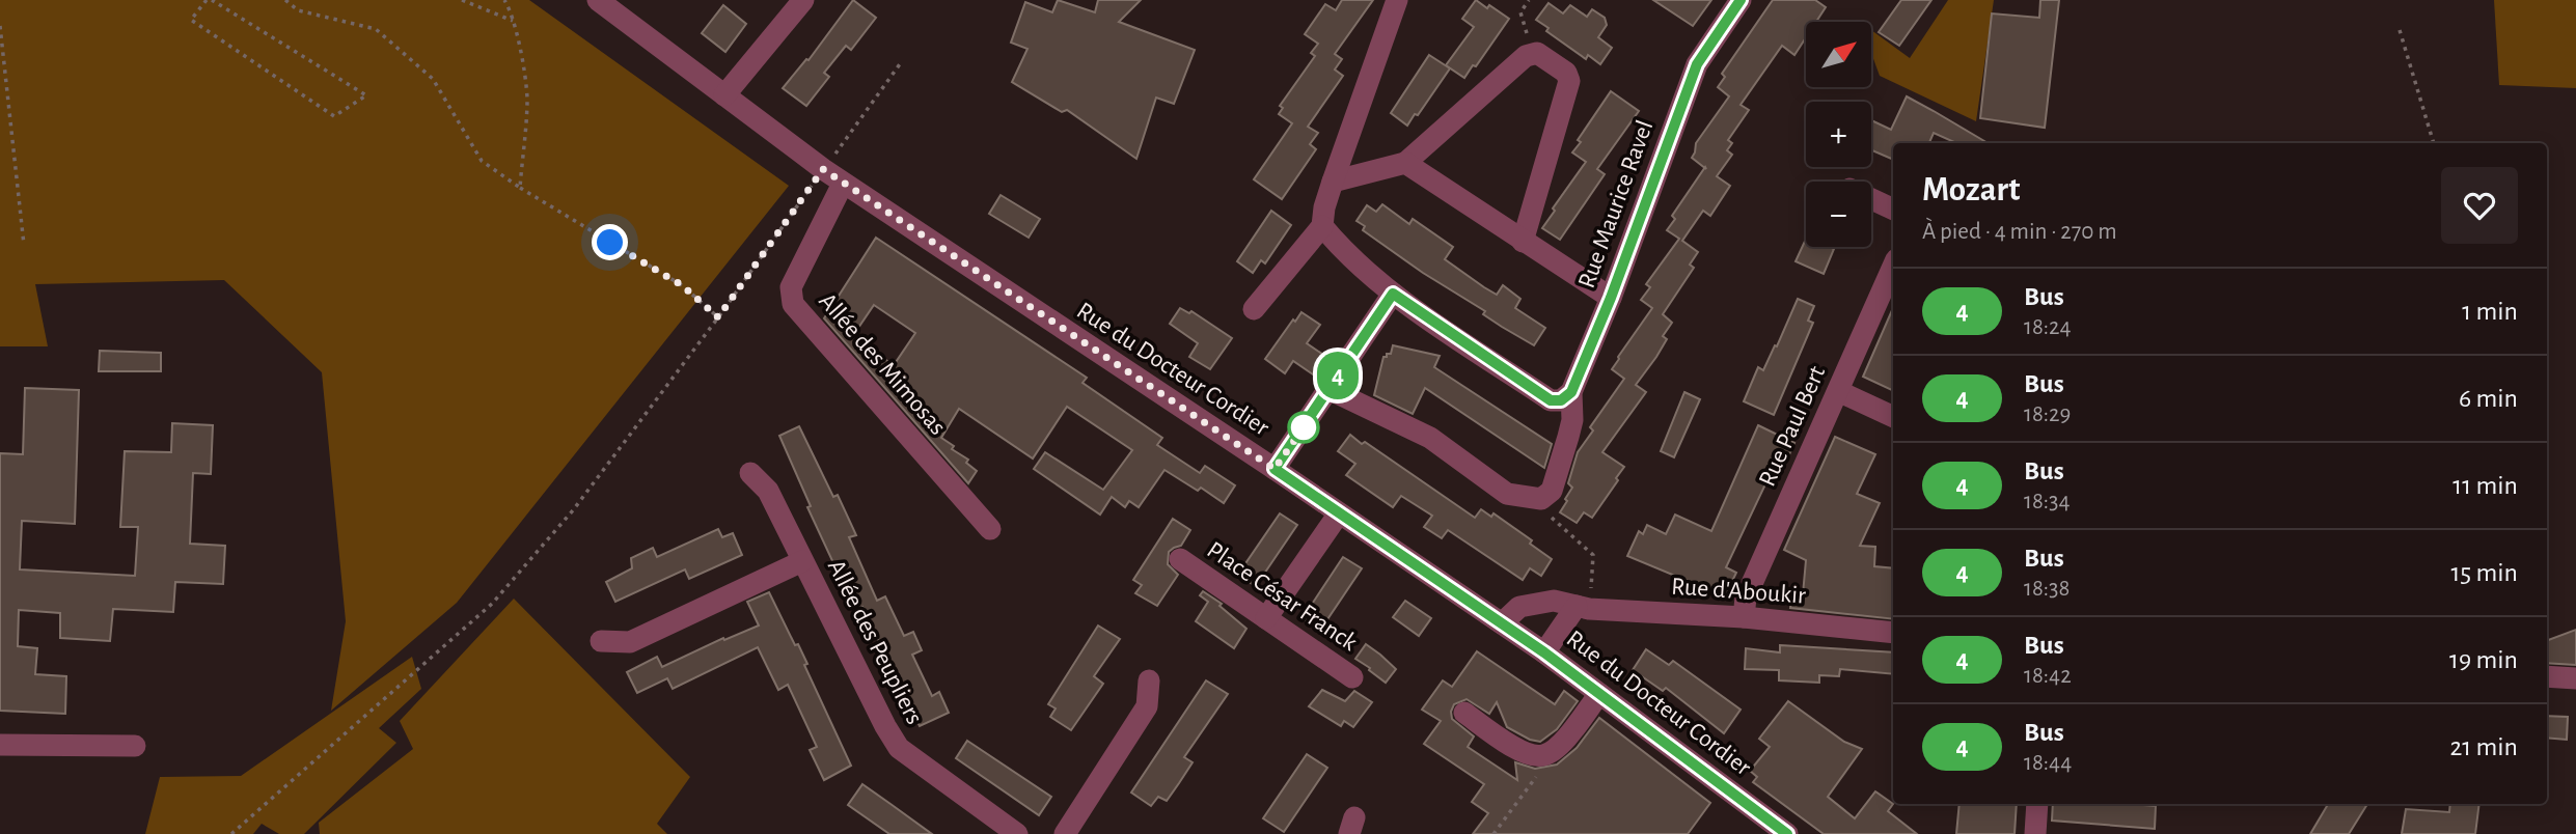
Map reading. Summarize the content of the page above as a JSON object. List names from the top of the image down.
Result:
{
  "streets": {
    "street": [
      "Rue Maurice Ravel",
      "Allée des Mimosas",
      "Rue du Docteur Cordier",
      "Rue Paul Bert",
      "Rue d'Aboukir",
      "Place César Franck",
      "Allée des Peupliers"
    ]
  },
  "crossings": [
    ["Allée des Mimosas", "Rue du Docteur Cordier"],
    ["Rue du Docteur Cordier", "Rue d'Aboukir"],
    ["Rue Paul Bert", "Rue d'Aboukir"]
  ],
  "lines": ["bus line 4"],
  "north": "top right",
  "page": {
    "on_map": "4",
    "map_buttons": ["+", "−"],
    "heading": ["Mozart", "À pied · 4 min · 270 m"],
    "list": [
      {
        "mark": "4",
        "name": "Bus",
        "note": "18:24",
        "value": "1 min"
      },
      {
        "mark": "4",
        "name": "Bus",
        "note": "18:29",
        "value": "6 min"
      },
      {
        "mark": "4",
        "name": "Bus",
        "note": "18:34",
        "value": "11 min"
      },
      {
        "mark": "4",
        "name": "Bus",
        "note": "18:38",
        "value": "15 min"
      },
      {
        "mark": "4",
        "name": "Bus",
        "note": "18:42",
        "value": "19 min"
      },
      {
        "mark": "4",
        "name": "Bus",
        "note": "18:44",
        "value": "21 min"
      }
    ]
  }
}
